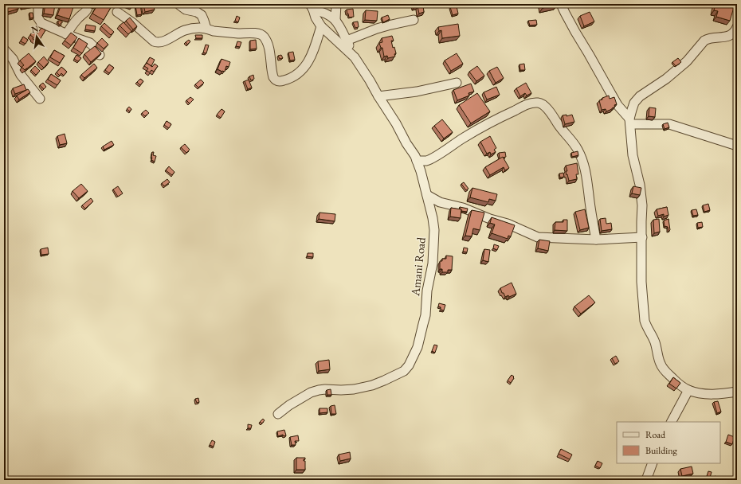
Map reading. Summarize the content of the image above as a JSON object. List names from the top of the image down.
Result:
{
  "streets": {
    "street": ["Amani Road"]
  },
  "legend": ["Road", "Building"],
  "north": "top"
}
